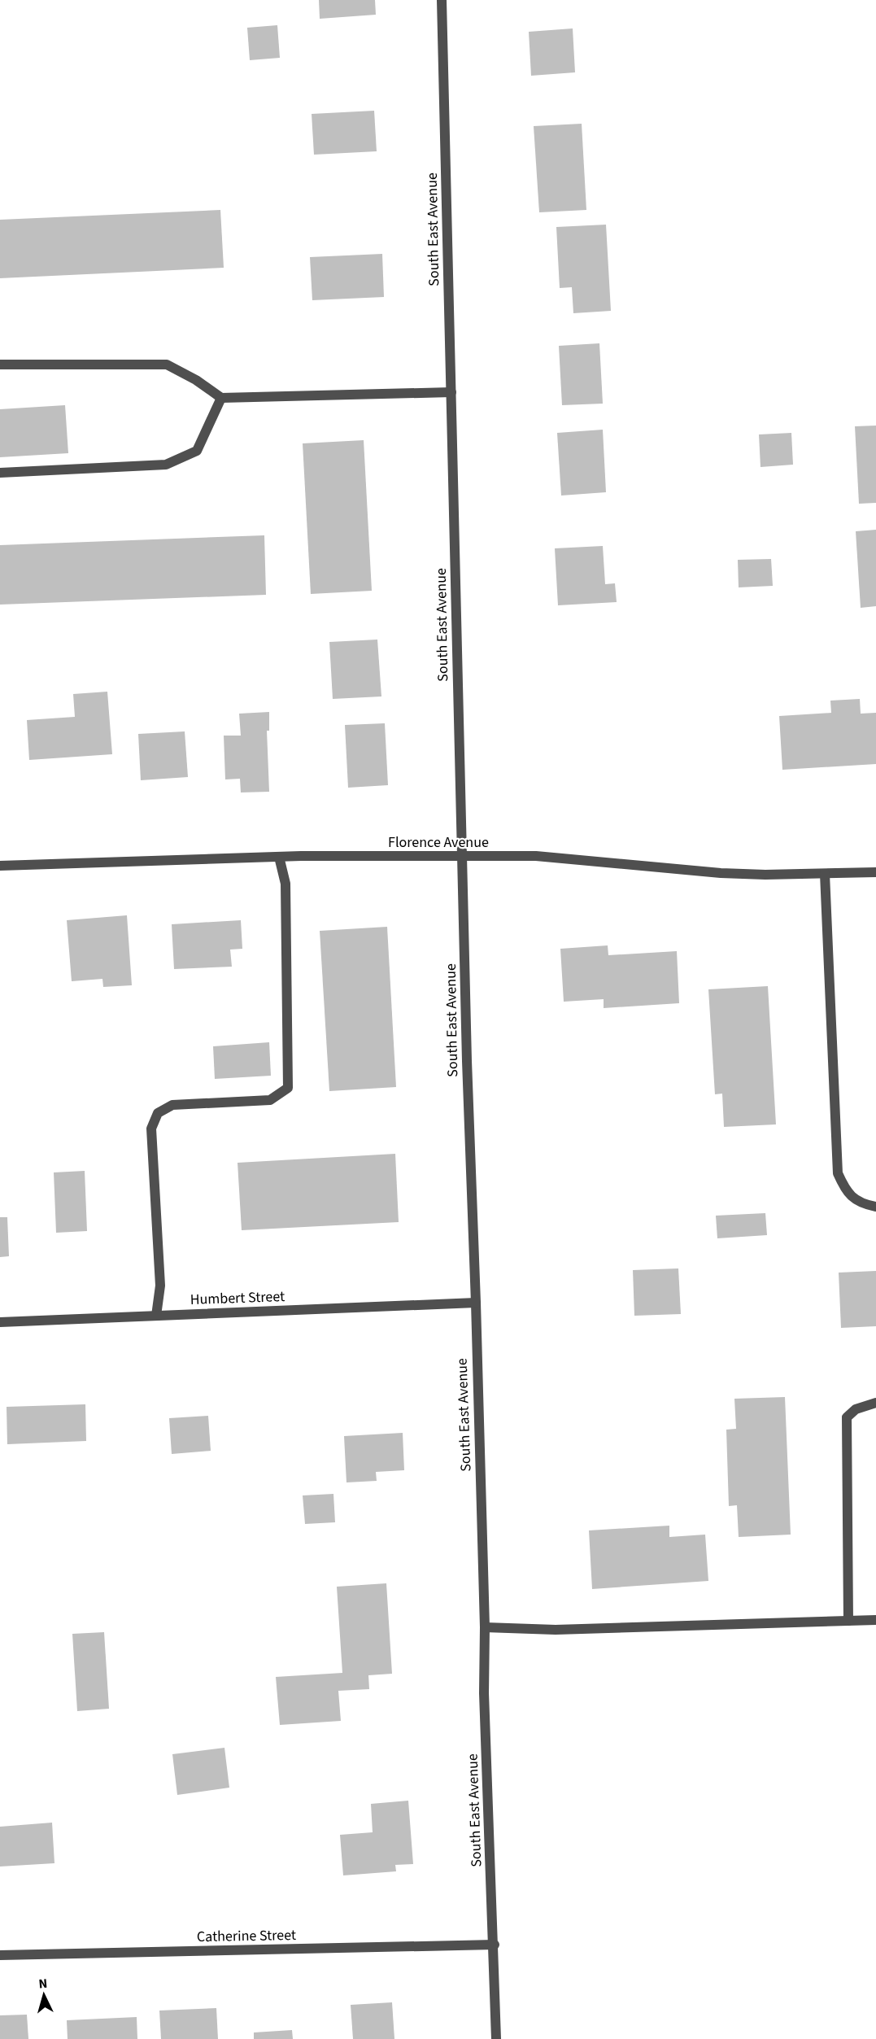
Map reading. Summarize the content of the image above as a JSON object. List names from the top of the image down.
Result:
{
  "streets": {
    "street": [
      "South East Avenue",
      "Florence Avenue",
      "Humbert Street",
      "Catherine Street"
    ]
  },
  "crossings": [
    ["South East Avenue", "Florence Avenue"],
    ["South East Avenue", "Humbert Street"],
    ["South East Avenue", "Catherine Street"]
  ],
  "north": "top"
}
